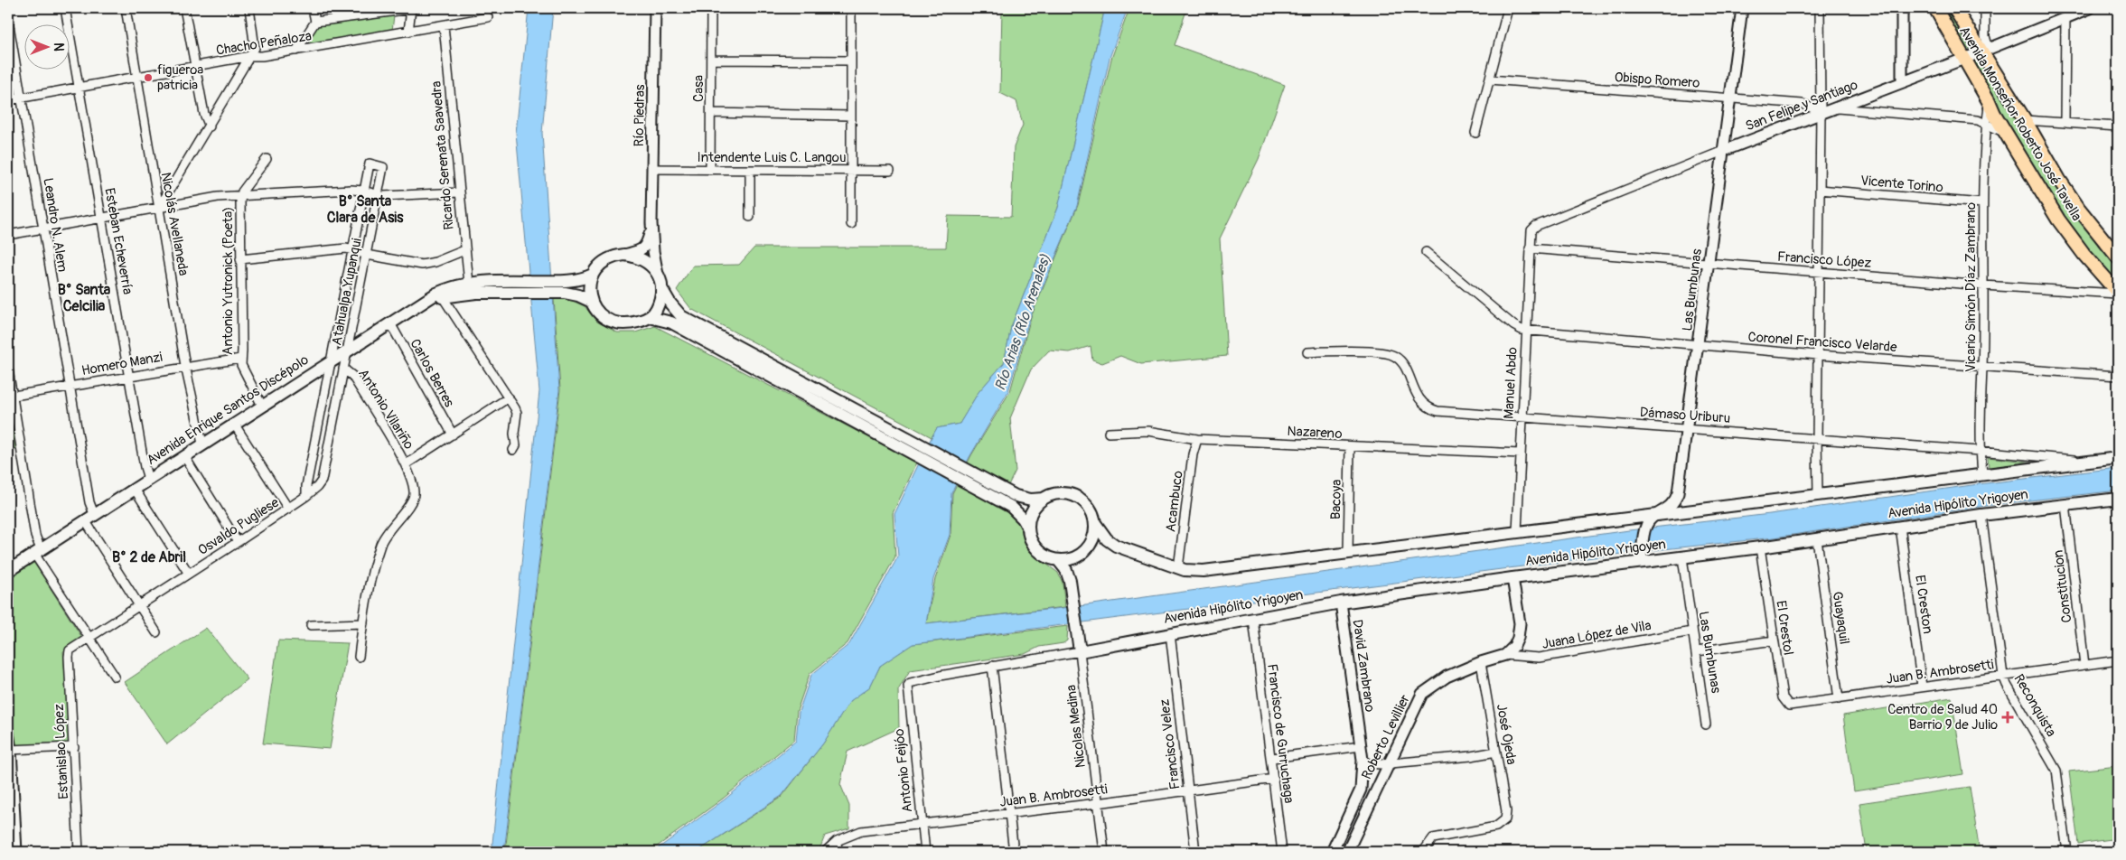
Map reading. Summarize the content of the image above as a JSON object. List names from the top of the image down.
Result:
{
  "streets": {
    "highway": ["Avenida Monseñor Roberto José Tavella"],
    "main road": ["Avenida Enrique Santos Discépolo", "Avenida Hipólito Yrigoyen"],
    "street": [
      "Chacho Peñaloza",
      "Obispo Romero",
      "Casa",
      "San Felipe y Santiago",
      "Río Piedras",
      "Ricardo Serenata Saavedra",
      "Intendente Luis C. Langou",
      "Vicente Torino",
      "Nicolás Avellaneda",
      "Leandro N. Alem",
      "Esteban Echeverría",
      "Francisco López",
      "Antonio Yutronick (Poeta)",
      "Vicario Simón Díaz Zambrano",
      "Las Bumbunas",
      "Atahualpa Yupanqui",
      "Coronel Francisco Velarde",
      "Homero Manzi",
      "Carlos Berres",
      "Manuel Abdo",
      "Antonio Vilariño",
      "Dámaso Uriburu",
      "Nazareno",
      "Bacoya",
      "Acambuco",
      "Osvaldo Pugliese",
      "Constitucion",
      "El Creston",
      "Guayaquil",
      "El Crestol",
      "Juana López de Vila",
      "David Zambrano",
      "Juan B. Ambrosetti",
      "Reconquista",
      "Nicolas Medina",
      "Francisco de Gurruchaga",
      "José Ojeda",
      "Roberto Levillier",
      "Francisco Velez",
      "Estanislao López",
      "Antonio Feijóo"
    ]
  },
  "crossings": [
    ["Chacho Peñaloza", "Ricardo Serenata Saavedra"],
    ["Chacho Peñaloza", "Nicolás Avellaneda"],
    ["Chacho Peñaloza", "Leandro N. Alem"],
    ["Chacho Peñaloza", "Esteban Echeverría"],
    ["Obispo Romero", "San Felipe y Santiago"],
    ["Obispo Romero", "Las Bumbunas"],
    ["Casa", "Intendente Luis C. Langou"],
    ["San Felipe y Santiago", "Avenida Monseñor Roberto José Tavella"],
    ["San Felipe y Santiago", "Las Bumbunas"],
    ["San Felipe y Santiago", "Manuel Abdo"],
    ["Río Piedras", "Intendente Luis C. Langou"],
    ["Avenida Monseñor Roberto José Tavella", "Francisco López"],
    ["Avenida Monseñor Roberto José Tavella", "Vicario Simón Díaz Zambrano"],
    ["Ricardo Serenata Saavedra", "Avenida Enrique Santos Discépolo"],
    ["Vicente Torino", "Vicario Simón Díaz Zambrano"],
    ["Nicolás Avellaneda", "Homero Manzi"],
    ["Nicolás Avellaneda", "Avenida Enrique Santos Discépolo"],
    ["Leandro N. Alem", "Homero Manzi"],
    ["Leandro N. Alem", "Avenida Enrique Santos Discépolo"],
    ["Leandro N. Alem", "Osvaldo Pugliese"],
    ["Esteban Echeverría", "Homero Manzi"],
    ["Esteban Echeverría", "Avenida Enrique Santos Discépolo"],
    ["Francisco López", "Vicario Simón Díaz Zambrano"],
    ["Francisco López", "Las Bumbunas"],
    ["Francisco López", "Manuel Abdo"],
    ["Antonio Yutronick (Poeta)", "Homero Manzi"],
    ["Antonio Yutronick (Poeta)", "Avenida Enrique Santos Discépolo"],
    ["Vicario Simón Díaz Zambrano", "Coronel Francisco Velarde"],
    ["Vicario Simón Díaz Zambrano", "Dámaso Uriburu"],
    ["Vicario Simón Díaz Zambrano", "Avenida Hipólito Yrigoyen"],
    ["Las Bumbunas", "Coronel Francisco Velarde"],
    ["Las Bumbunas", "Dámaso Uriburu"],
    ["Las Bumbunas", "Avenida Hipólito Yrigoyen"],
    ["Las Bumbunas", "Juana López de Vila"],
    ["Atahualpa Yupanqui", "Antonio Vilariño"],
    ["Atahualpa Yupanqui", "Avenida Enrique Santos Discépolo"],
    ["Atahualpa Yupanqui", "Osvaldo Pugliese"],
    ["Coronel Francisco Velarde", "Manuel Abdo"],
    ["Carlos Berres", "Avenida Enrique Santos Discépolo"],
    ["Manuel Abdo", "Dámaso Uriburu"],
    ["Manuel Abdo", "Nazareno"],
    ["Manuel Abdo", "Avenida Hipólito Yrigoyen"],
    ["Dámaso Uriburu", "Avenida Hipólito Yrigoyen"],
    ["Nazareno", "Bacoya"],
    ["Nazareno", "Acambuco"],
    ["Bacoya", "Avenida Hipólito Yrigoyen"],
    ["Acambuco", "Avenida Hipólito Yrigoyen"],
    ["Avenida Hipólito Yrigoyen", "Constitucion"],
    ["Avenida Hipólito Yrigoyen", "El Creston"],
    ["Avenida Hipólito Yrigoyen", "Guayaquil"],
    ["Avenida Hipólito Yrigoyen", "El Crestol"],
    ["Avenida Hipólito Yrigoyen", "David Zambrano"],
    ["Avenida Hipólito Yrigoyen", "Reconquista"],
    ["Avenida Hipólito Yrigoyen", "Nicolas Medina"],
    ["Avenida Hipólito Yrigoyen", "Francisco de Gurruchaga"],
    ["Avenida Hipólito Yrigoyen", "Francisco Velez"],
    ["Osvaldo Pugliese", "Estanislao López"],
    ["Constitucion", "Juan B. Ambrosetti"],
    ["El Creston", "Juan B. Ambrosetti"],
    ["Guayaquil", "Juan B. Ambrosetti"],
    ["El Crestol", "Juan B. Ambrosetti"],
    ["Juana López de Vila", "Roberto Levillier"],
    ["David Zambrano", "Roberto Levillier"],
    ["Juan B. Ambrosetti", "Reconquista"],
    ["Juan B. Ambrosetti", "Nicolas Medina"],
    ["Juan B. Ambrosetti", "Francisco de Gurruchaga"],
    ["Juan B. Ambrosetti", "Francisco Velez"],
    ["Juan B. Ambrosetti", "Antonio Feijóo"],
    ["José Ojeda", "Roberto Levillier"]
  ],
  "districts": ["B° Santa Clara de Asis", "B° Santa Celcilia", "B° 2 de Abril"],
  "water": ["Río Arias (Río Arenales)"],
  "places": {
    "other": ["figueroa patricia"],
    "health": ["Centro de Salud 40 Barrio 9 de Julio"]
  },
  "north": "right"
}
